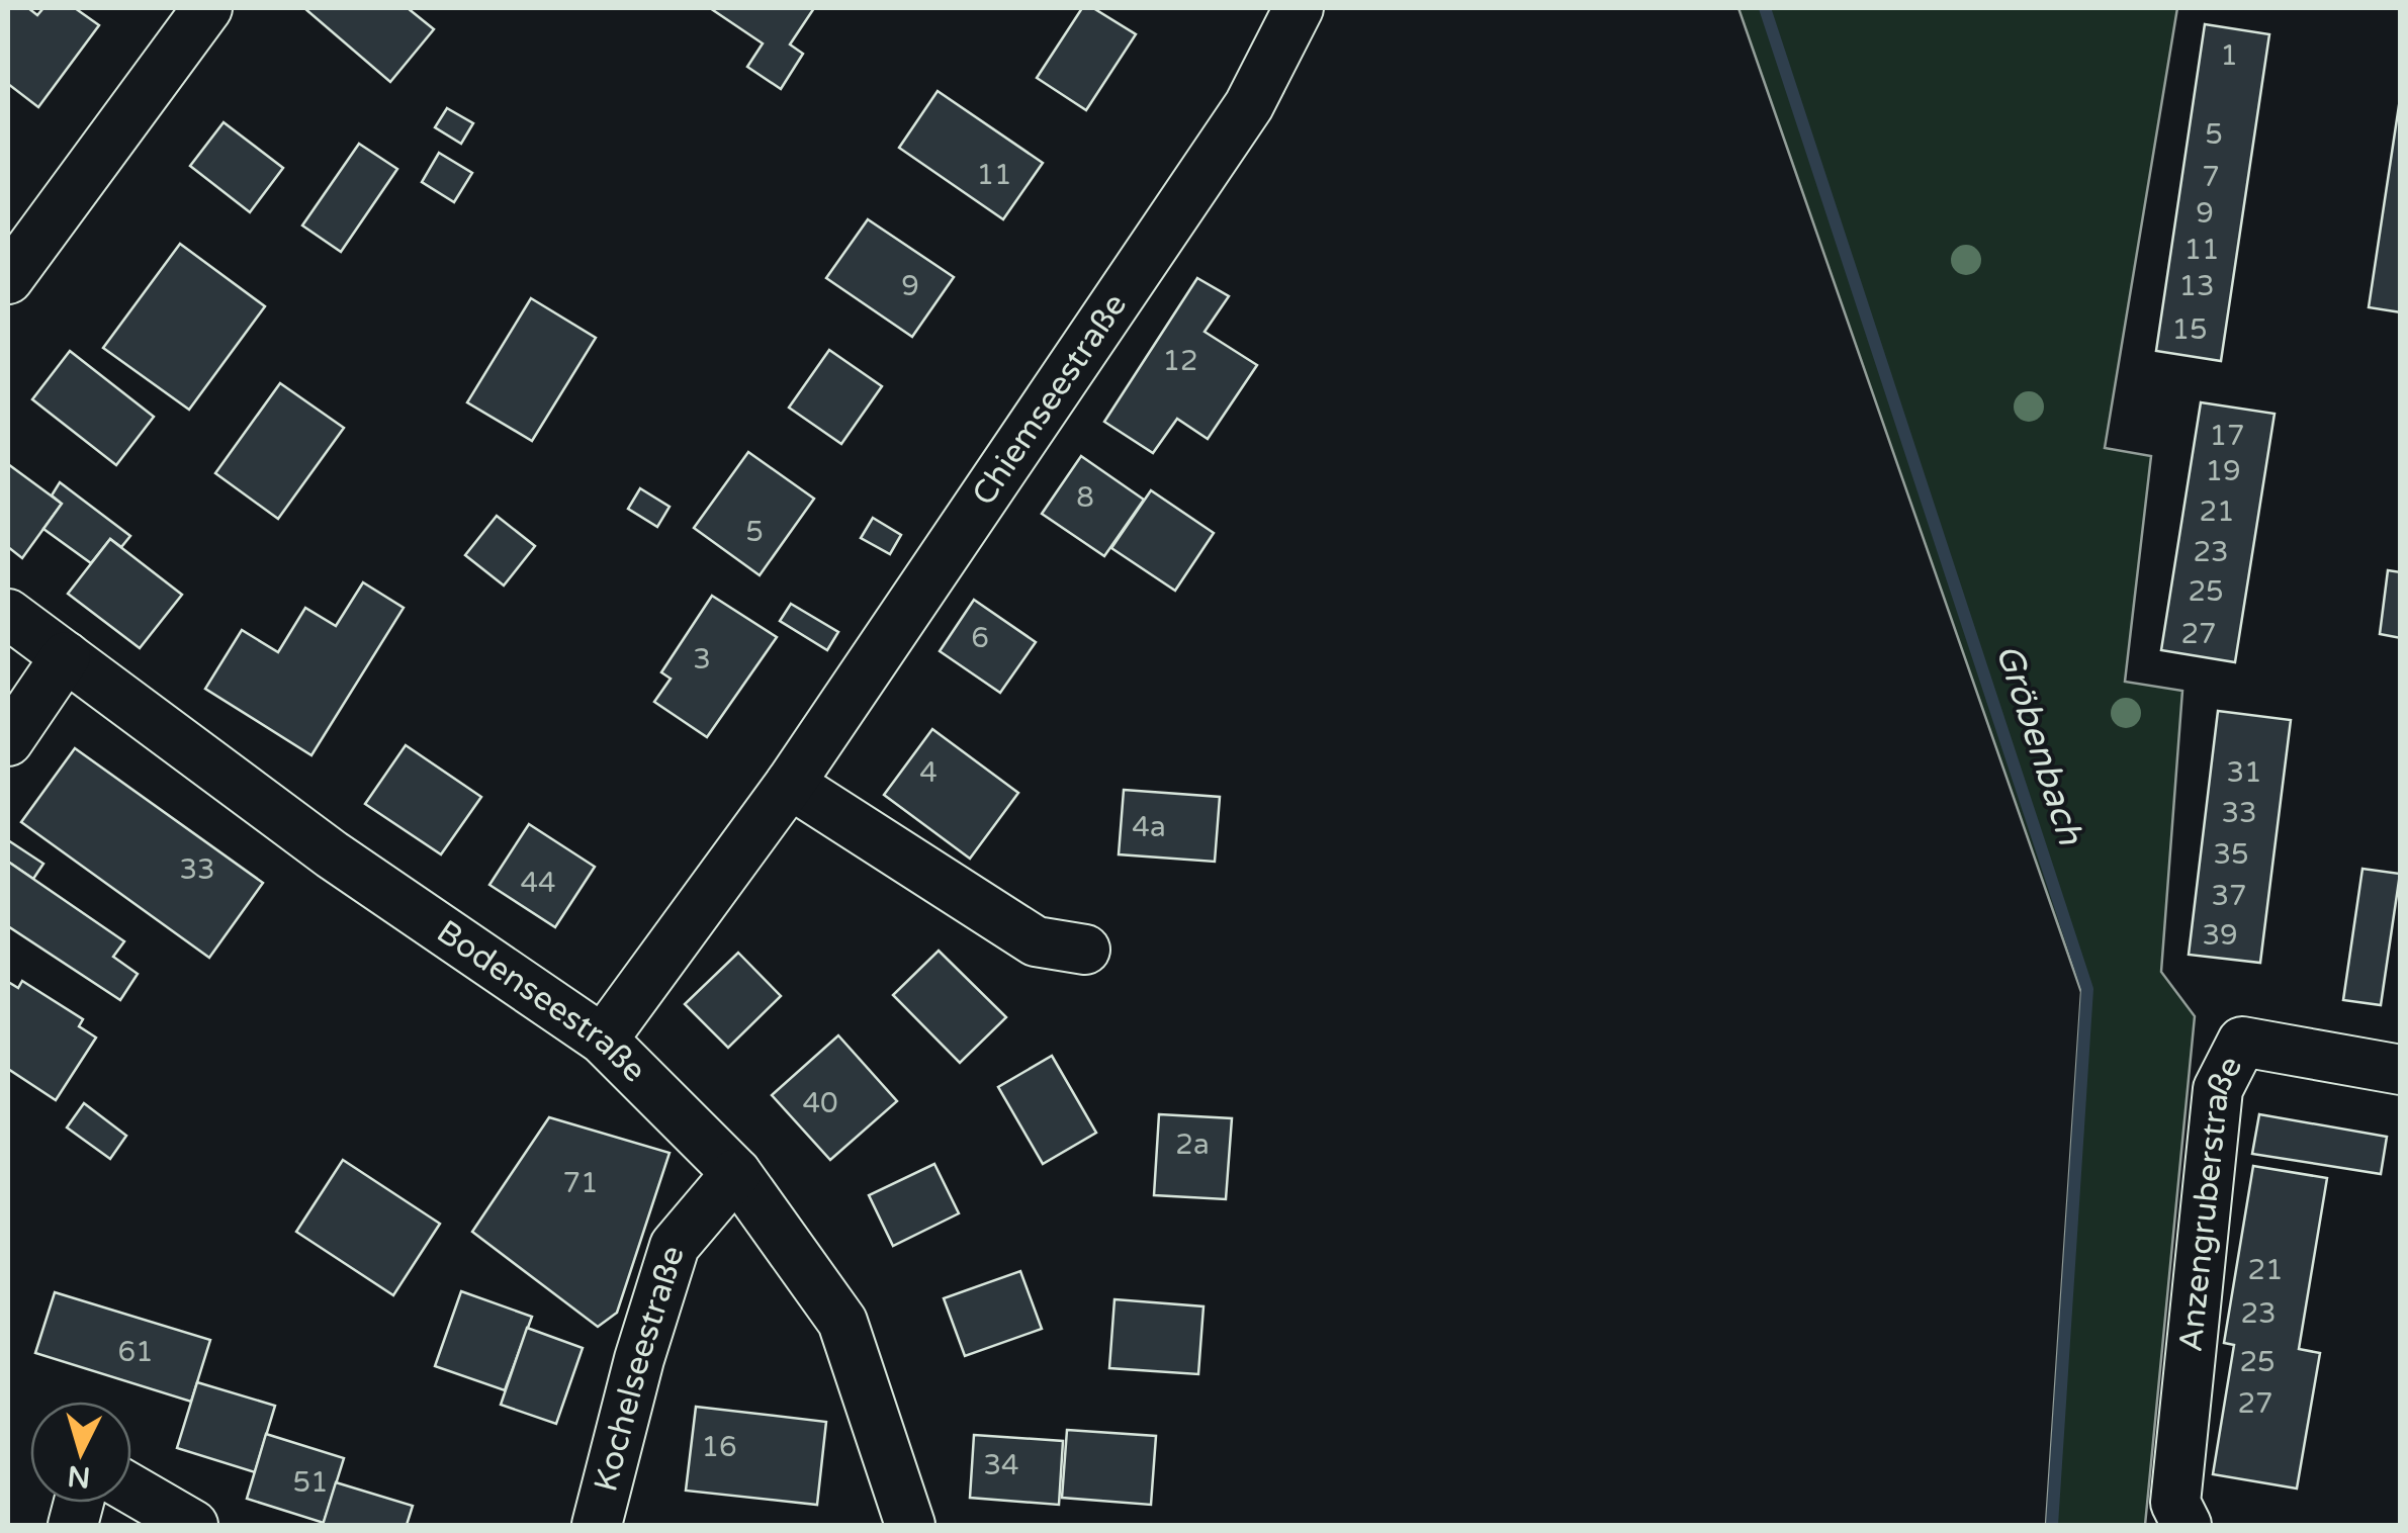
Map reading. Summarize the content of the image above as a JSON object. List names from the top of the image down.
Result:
{
  "streets": {
    "street": [
      "Chiemseestraße",
      "Bodenseestraße",
      "Anzengruberstraße",
      "Kochelseestraße"
    ]
  },
  "crossings": [
    ["Chiemseestraße", "Bodenseestraße"],
    ["Bodenseestraße", "Kochelseestraße"]
  ],
  "water": ["Gröbenbach"],
  "house_numbers": [
    "1",
    "5",
    "11",
    "7",
    "9",
    "11",
    "9",
    "13",
    "15",
    "12",
    "17",
    "19",
    "8",
    "21",
    "5",
    "23",
    "25",
    "27",
    "6",
    "3",
    "4",
    "31",
    "33",
    "4a",
    "35",
    "33",
    "44",
    "37",
    "39",
    "40",
    "2a",
    "71",
    "21",
    "23",
    "61",
    "25",
    "27",
    "16",
    "34",
    "51"
  ],
  "north": "bottom"
}
